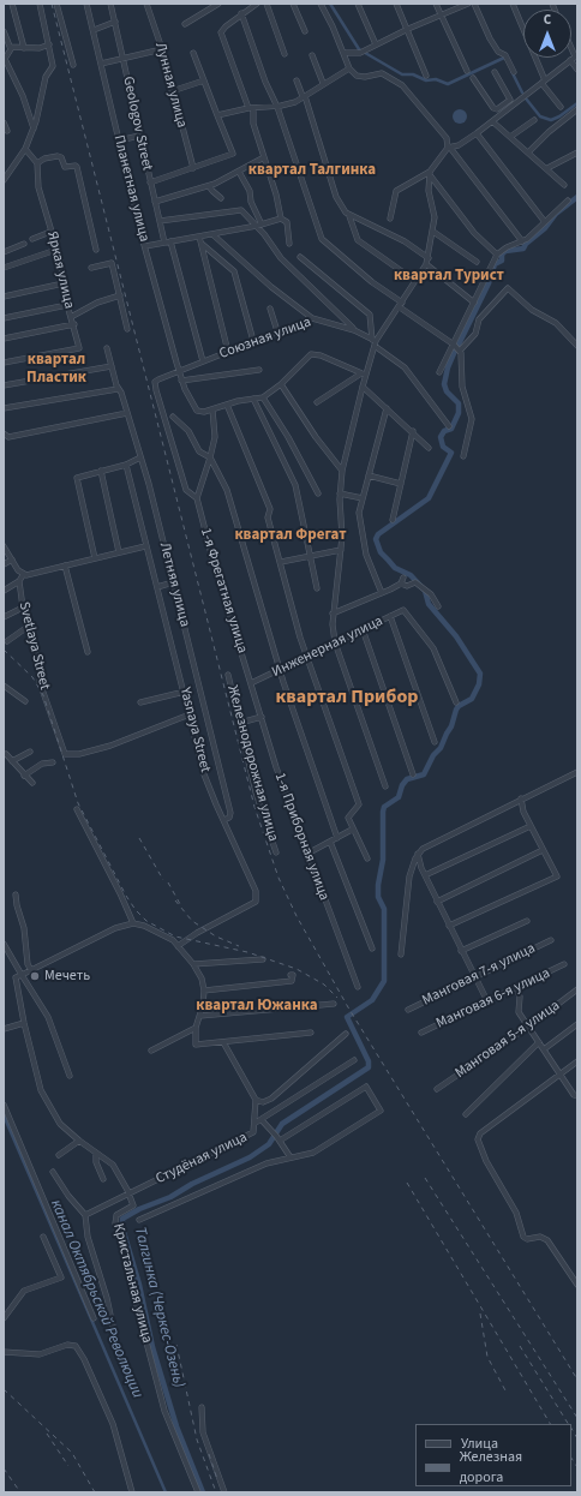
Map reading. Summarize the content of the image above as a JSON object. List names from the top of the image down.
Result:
{
  "streets": {
    "street": [
      "Лунная улица",
      "Geologov Street",
      "Планетная улица",
      "Яркая улица",
      "Союзная улица",
      "Летняя улица",
      "1-я Фрегатная улица",
      "Svetlaya Street",
      "Инженерная улица",
      "Yasnaya Street",
      "Железнодорожная улица",
      "1-я Приборная улица",
      "Манговая 7-я улица",
      "Манговая 6-я улица",
      "Манговая 5-я улица",
      "Студёная улица",
      "Кристальная улица"
    ]
  },
  "crossings": [
    ["Планетная улица", "Союзная улица"],
    ["Союзная улица", "1-я Фрегатная улица"],
    ["Летняя улица", "Yasnaya Street"],
    ["1-я Фрегатная улица", "Инженерная улица"],
    ["1-я Фрегатная улица", "1-я Приборная улица"],
    ["Svetlaya Street", "Yasnaya Street"],
    ["Инженерная улица", "1-я Приборная улица"],
    ["Студёная улица", "Кристальная улица"]
  ],
  "districts": [
    "квартал Талгинка",
    "квартал Турист",
    "квартал Пластик",
    "квартал Фрегат",
    "квартал Прибор",
    "квартал Южанка"
  ],
  "water": ["канал Октябрьской Революции", "Талгинка (Черкес-Озень)"],
  "places": ["Мечеть"],
  "legend": ["Улица", "Железная дорога"],
  "north": "top"
}
